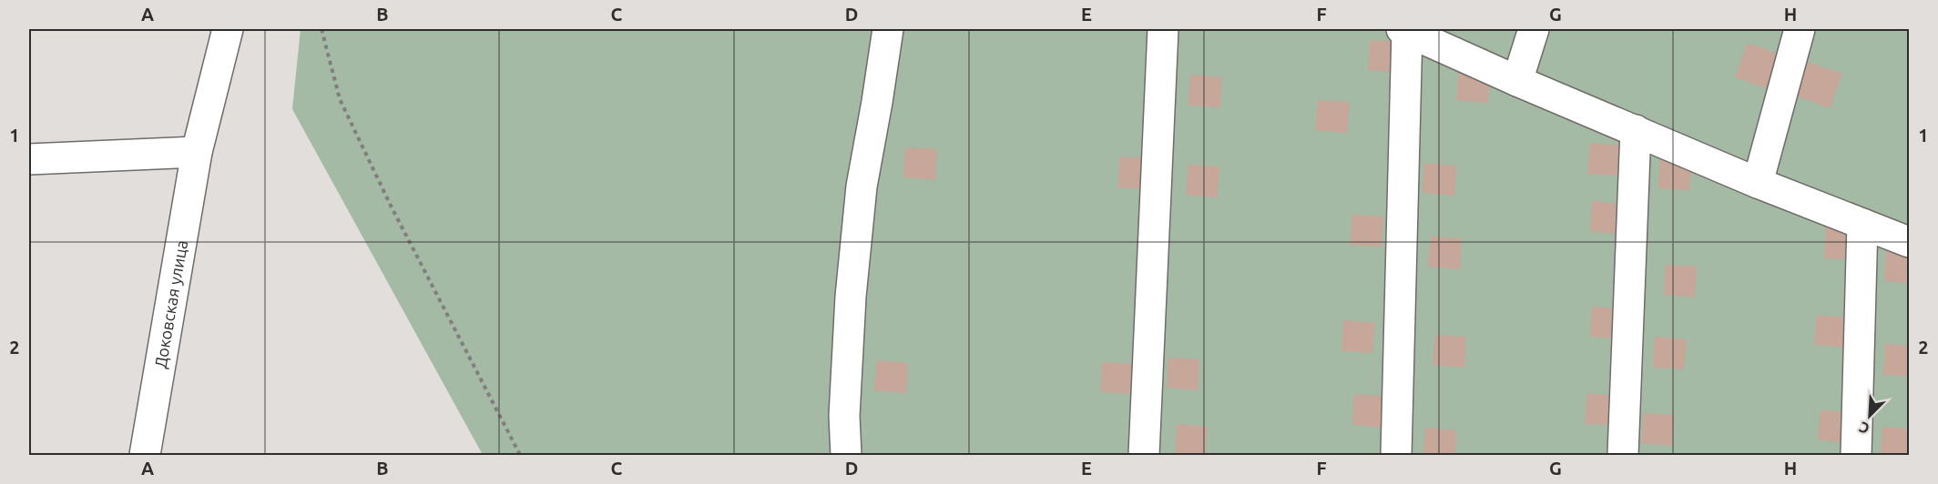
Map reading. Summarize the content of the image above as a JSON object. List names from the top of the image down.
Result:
{
  "streets": {
    "street": ["Доковская улица"]
  },
  "north": "bottom left",
  "grid": {
    "columns": [
      "A",
      "B",
      "C",
      "D",
      "E",
      "F",
      "G",
      "H"
    ],
    "rows": ["1", "2"]
  }
}
